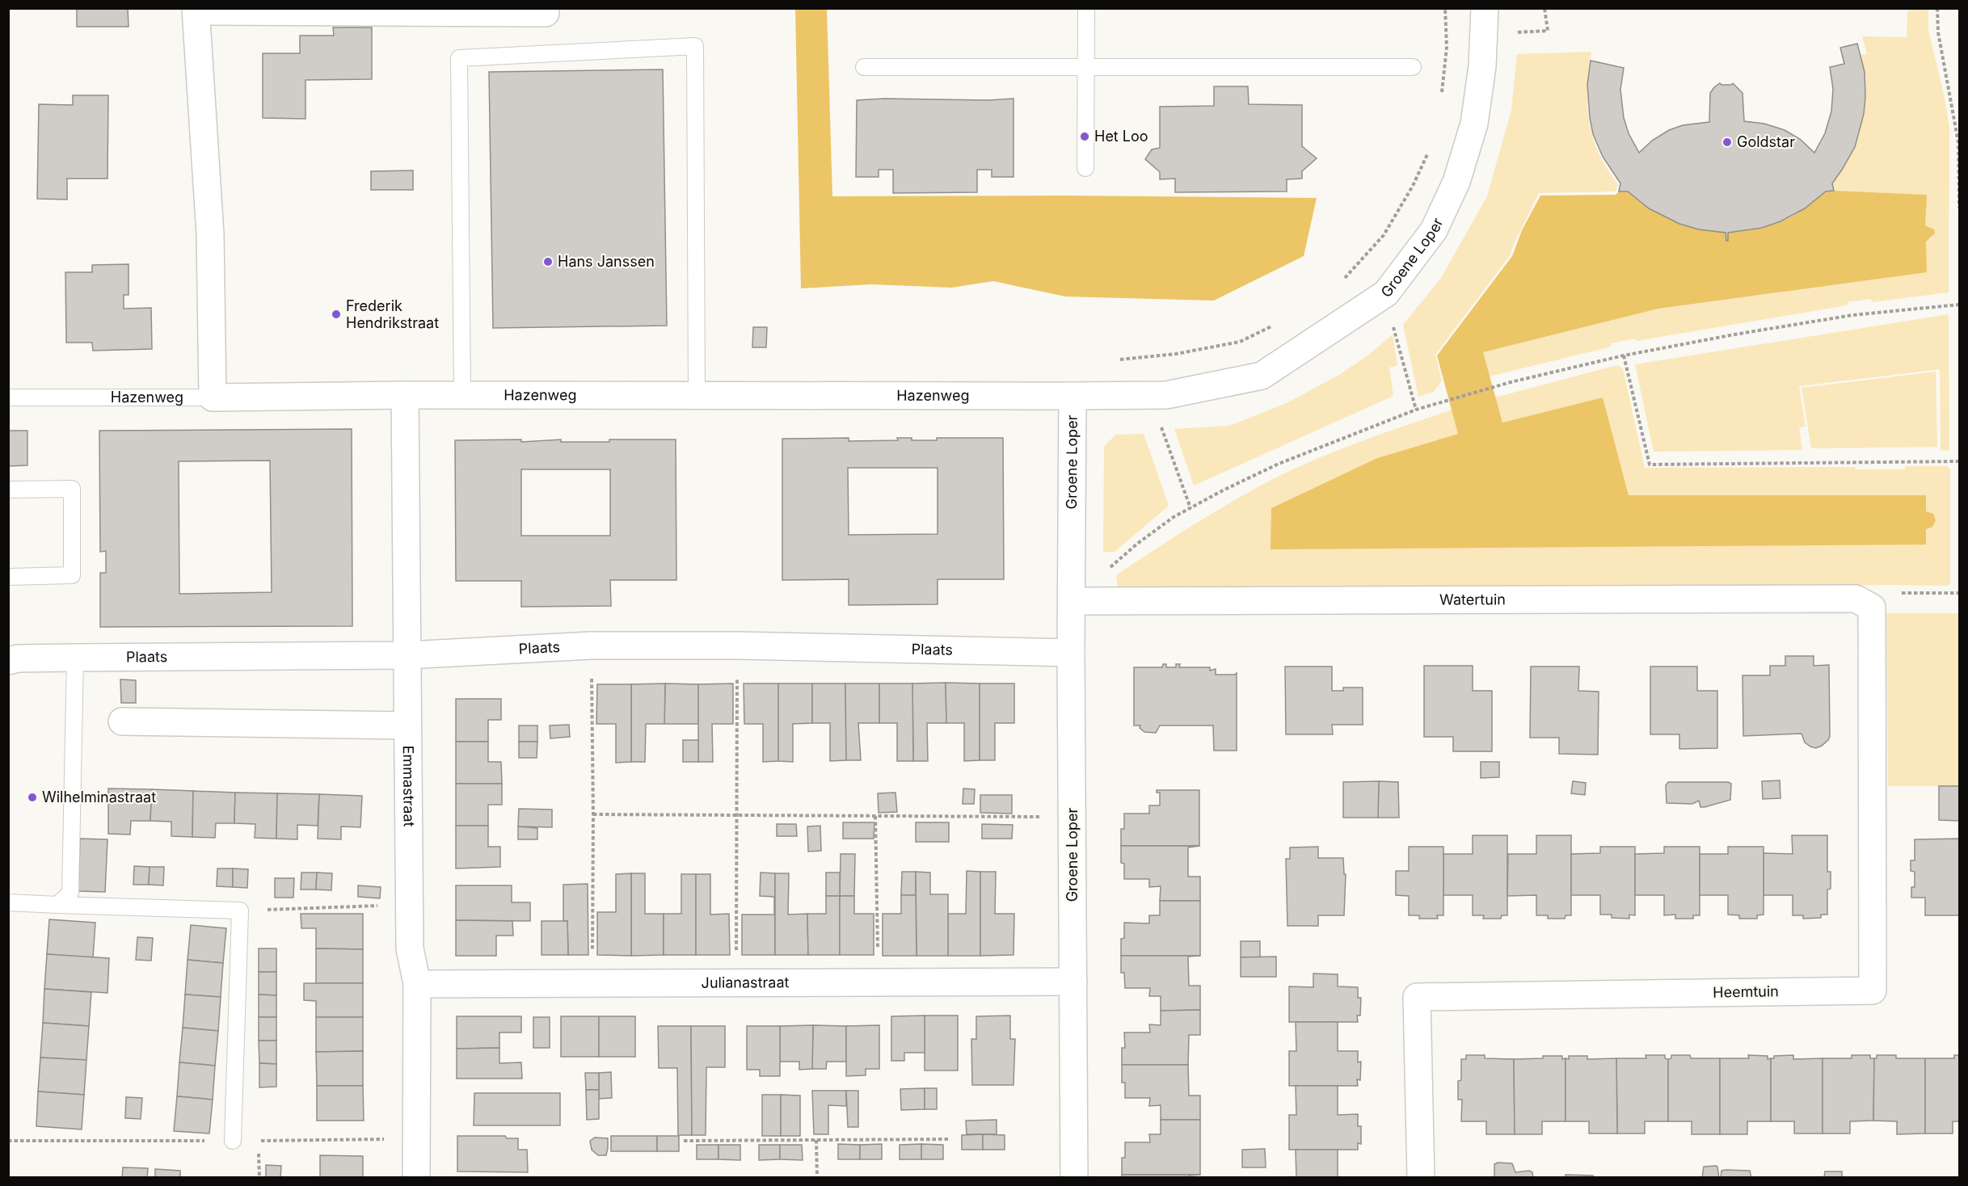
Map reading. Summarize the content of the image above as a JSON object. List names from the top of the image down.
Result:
{
  "streets": {
    "street": [
      "Groene Loper",
      "Hazenweg",
      "Watertuin",
      "Plaats",
      "Emmastraat",
      "Julianastraat",
      "Heemtuin"
    ]
  },
  "crossings": [
    ["Groene Loper", "Hazenweg"],
    ["Groene Loper", "Watertuin"],
    ["Groene Loper", "Plaats"],
    ["Groene Loper", "Julianastraat"],
    ["Hazenweg", "Emmastraat"],
    ["Watertuin", "Heemtuin"],
    ["Plaats", "Emmastraat"],
    ["Emmastraat", "Julianastraat"]
  ],
  "places": [
    "Het Loo",
    "Goldstar",
    "Hans Janssen",
    "Frederik Hendrikstraat",
    "Wilhelminastraat"
  ]
}
